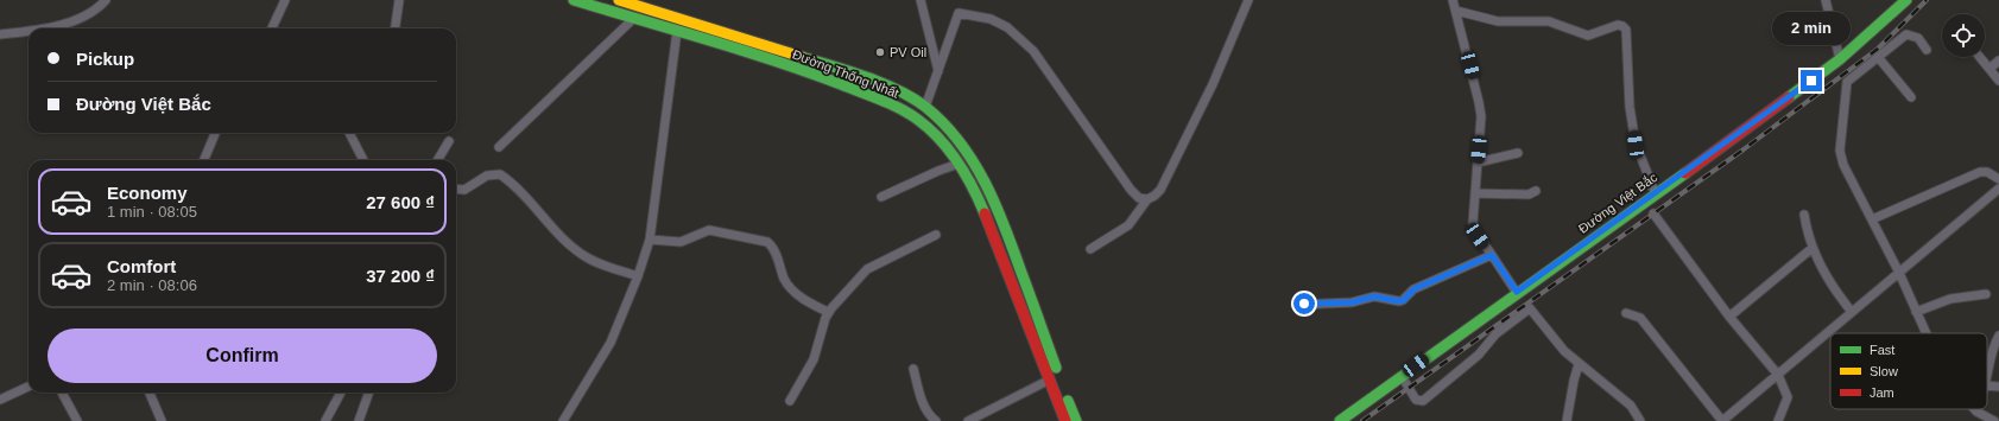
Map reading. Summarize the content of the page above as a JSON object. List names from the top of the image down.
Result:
{
  "streets": {
    "main road": ["Đường Thống Nhất", "Đường Việt Bắc"]
  },
  "places": ["PV Oil"],
  "legend": ["Fast", "Slow", "Jam"],
  "page": {
    "bubble": "2 min",
    "banner": ["Pickup", "Đường Việt Bắc"],
    "list": [
      {
        "name": "Economy",
        "note": "1 min · 08:05",
        "value": "27 600 ₫"
      },
      {
        "name": "Comfort",
        "note": "2 min · 08:06",
        "value": "37 200 ₫"
      }
    ],
    "buttons": "Confirm"
  }
}
